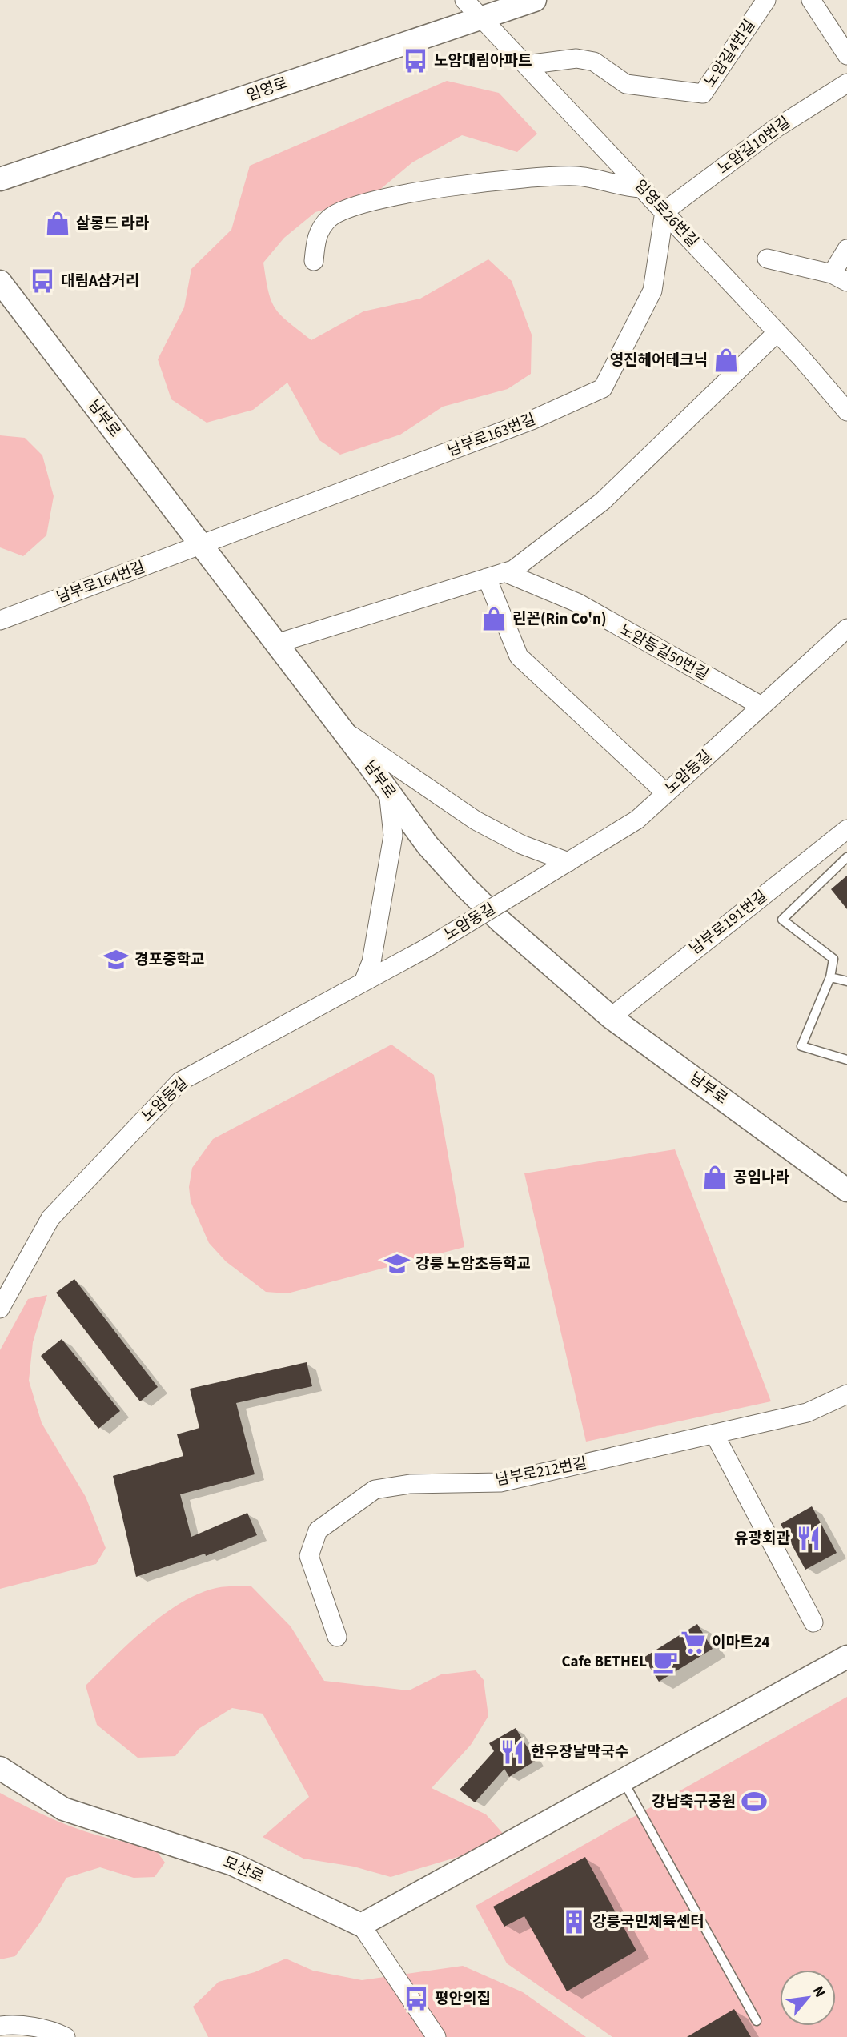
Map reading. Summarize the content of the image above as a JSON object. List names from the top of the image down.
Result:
{
  "streets": {
    "street": [
      "노암길4번길",
      "임영로",
      "노암길10번길",
      "임영로26번길",
      "남부로",
      "남부로163번길",
      "남부로164번길",
      "노암등길50번길",
      "노암등길",
      "노암동길",
      "남부로191번길",
      "남부로212번길",
      "모산로"
    ]
  },
  "crossings": [
    ["노암길4번길", "임영로26번길"],
    ["임영로", "임영로26번길"],
    ["노암길10번길", "임영로26번길"],
    ["노암길10번길", "남부로163번길"],
    ["임영로26번길", "남부로163번길"],
    ["남부로", "남부로163번길"],
    ["남부로", "남부로164번길"],
    ["남부로", "남부로191번길"],
    ["남부로163번길", "남부로164번길"],
    ["노암등길50번길", "노암등길"],
    ["노암등길", "노암동길"]
  ],
  "places": {
    "bus stop": ["노암대림아파트", "대림A삼거리", "평안의집"],
    "shop": [
      "살롱드 라라",
      "영진헤어테크닉",
      "린꼰(Rin Co'n)",
      "공임나라"
    ],
    "school or university": ["경포중학교", "강릉 노암초등학교"],
    "restaurant": ["유광회관", "한우장날막국수"],
    "supermarket": ["이마트24"],
    "cafe": ["Cafe BETHEL"],
    "sports": ["강남축구공원"],
    "building": ["강릉국민체육센터"]
  },
  "north": "top right"
}
